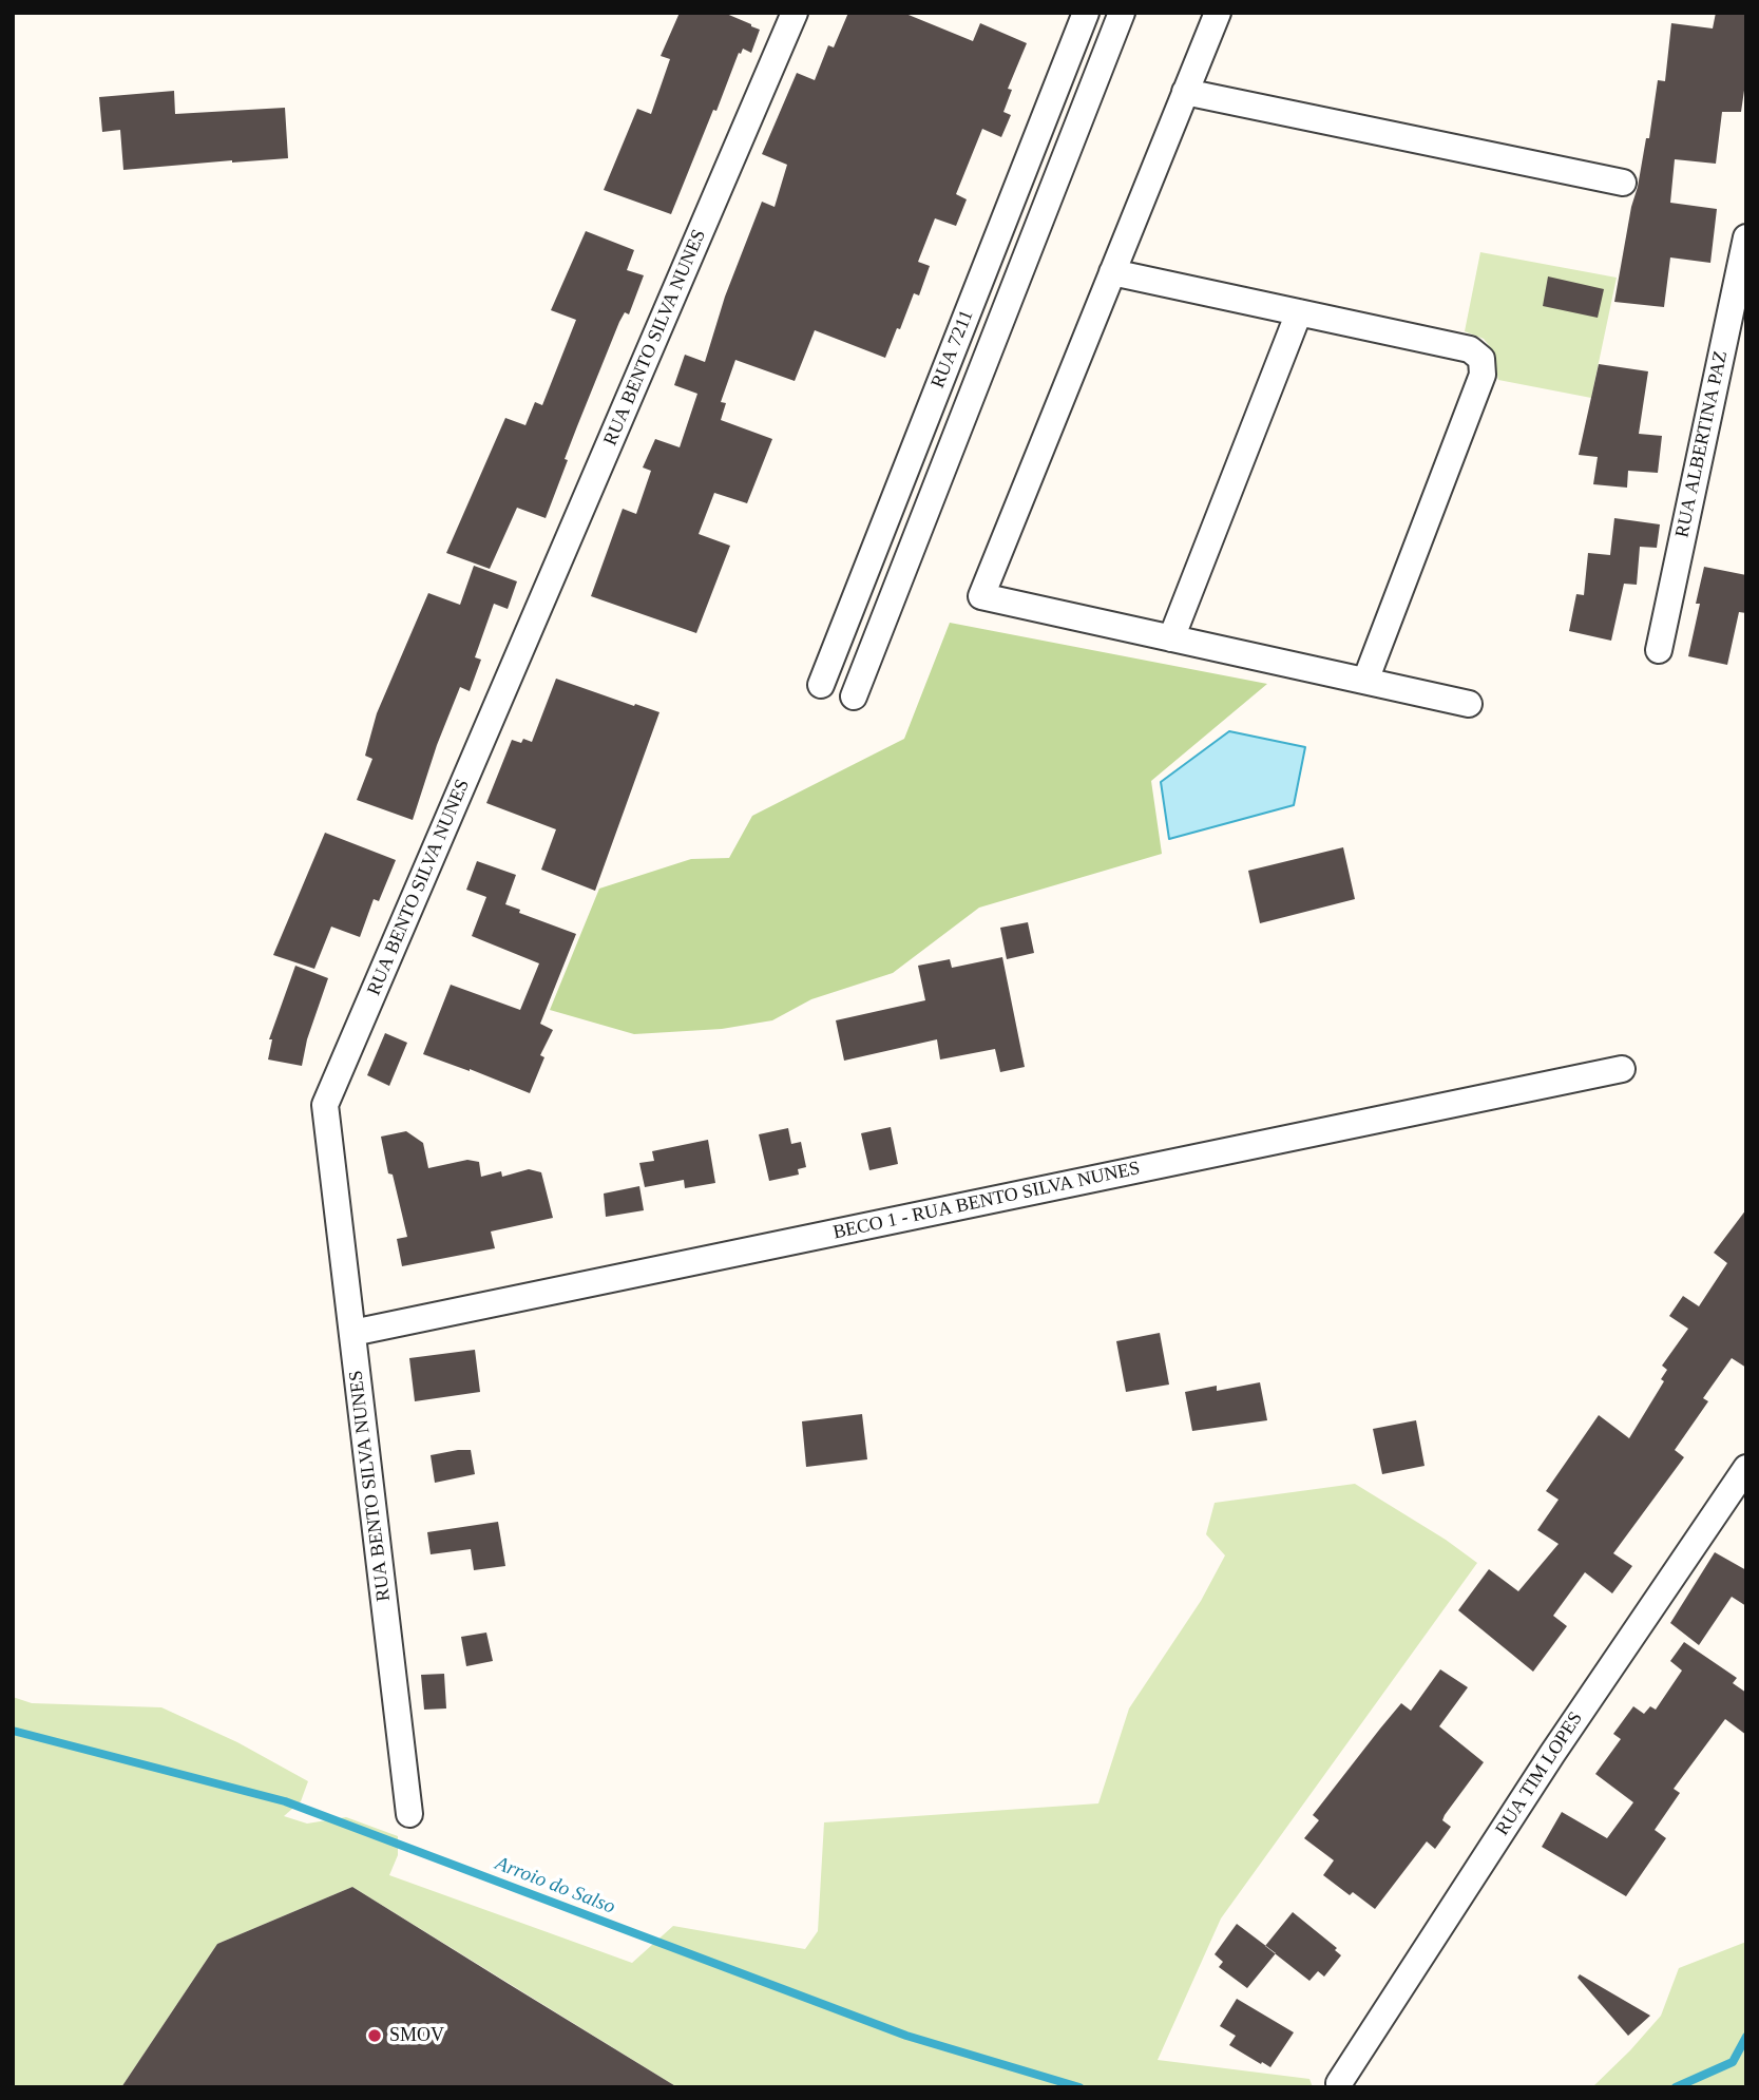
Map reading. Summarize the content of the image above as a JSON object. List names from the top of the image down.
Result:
{
  "streets": {
    "street": [
      "RUA BENTO SILVA NUNES",
      "RUA 7211",
      "RUA ALBERTINA PAZ",
      "BECO 1 - RUA BENTO SILVA NUNES",
      "RUA TIM LOPES"
    ]
  },
  "crossings": [
    ["RUA BENTO SILVA NUNES", "BECO 1 - RUA BENTO SILVA NUNES"]
  ],
  "water": ["Arroio do Salso"],
  "places": ["SMOV"]
}
